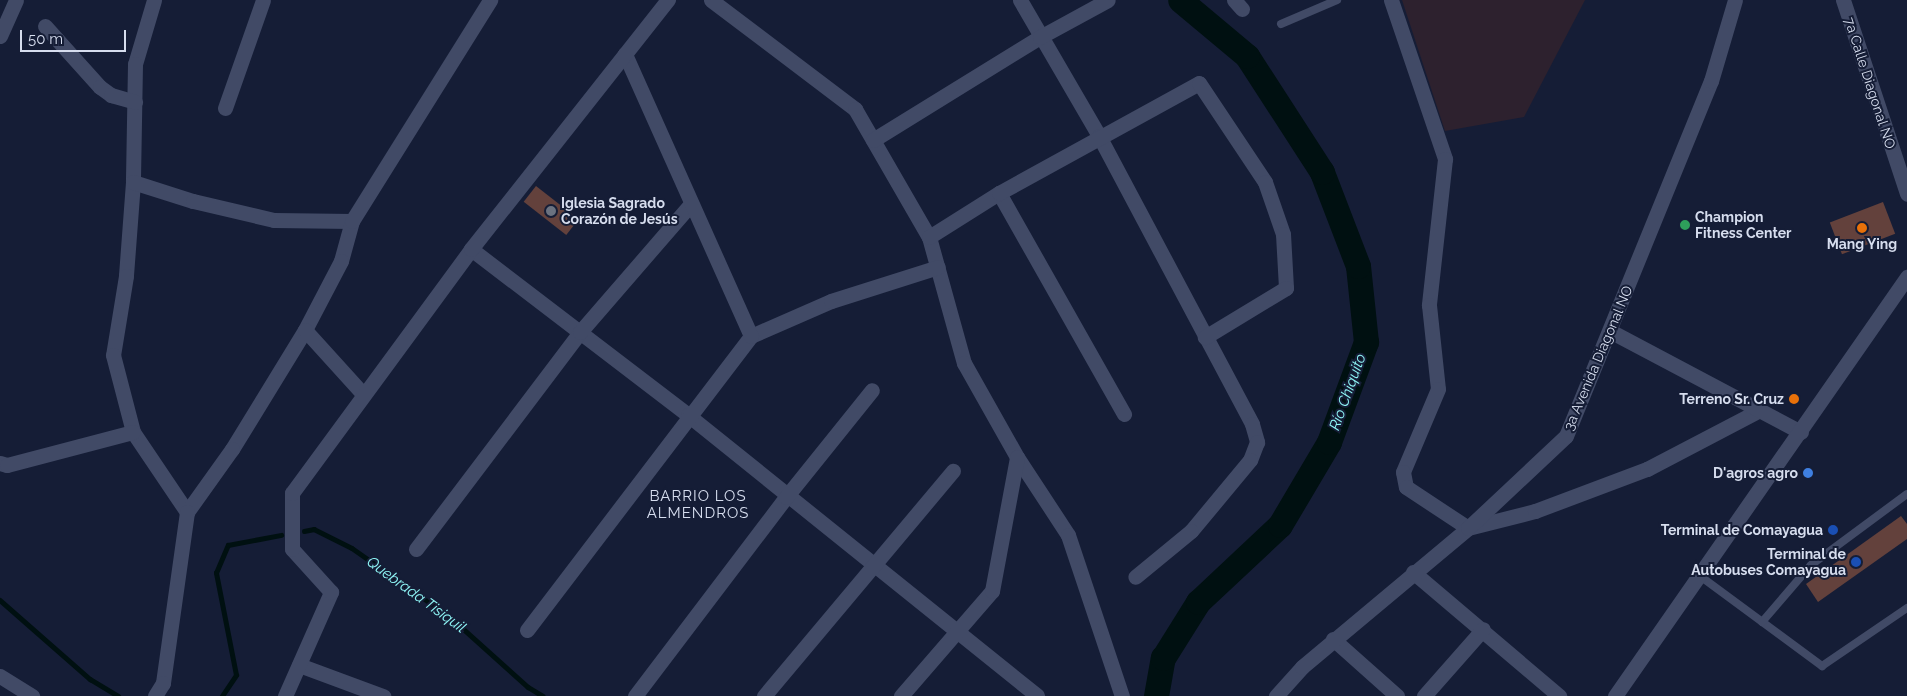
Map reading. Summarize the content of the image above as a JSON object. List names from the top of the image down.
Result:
{
  "streets": {
    "street": ["7a Calle Diagonal NO", "3a Avenida Diagonal NO"]
  },
  "districts": ["BARRIO LOS ALMENDROS"],
  "water": ["Río Chiquito", "Quebrada Tisiquil"],
  "places": [
    "Iglesia Sagrado Corazón de Jesús",
    "Champion Fitness Center",
    "Mang Ying",
    "Terreno Sr. Cruz",
    "D'agros agro",
    "Terminal de Comayagua",
    "Terminal de Autobuses Comayagua"
  ],
  "scale_bar": "50 m"
}
